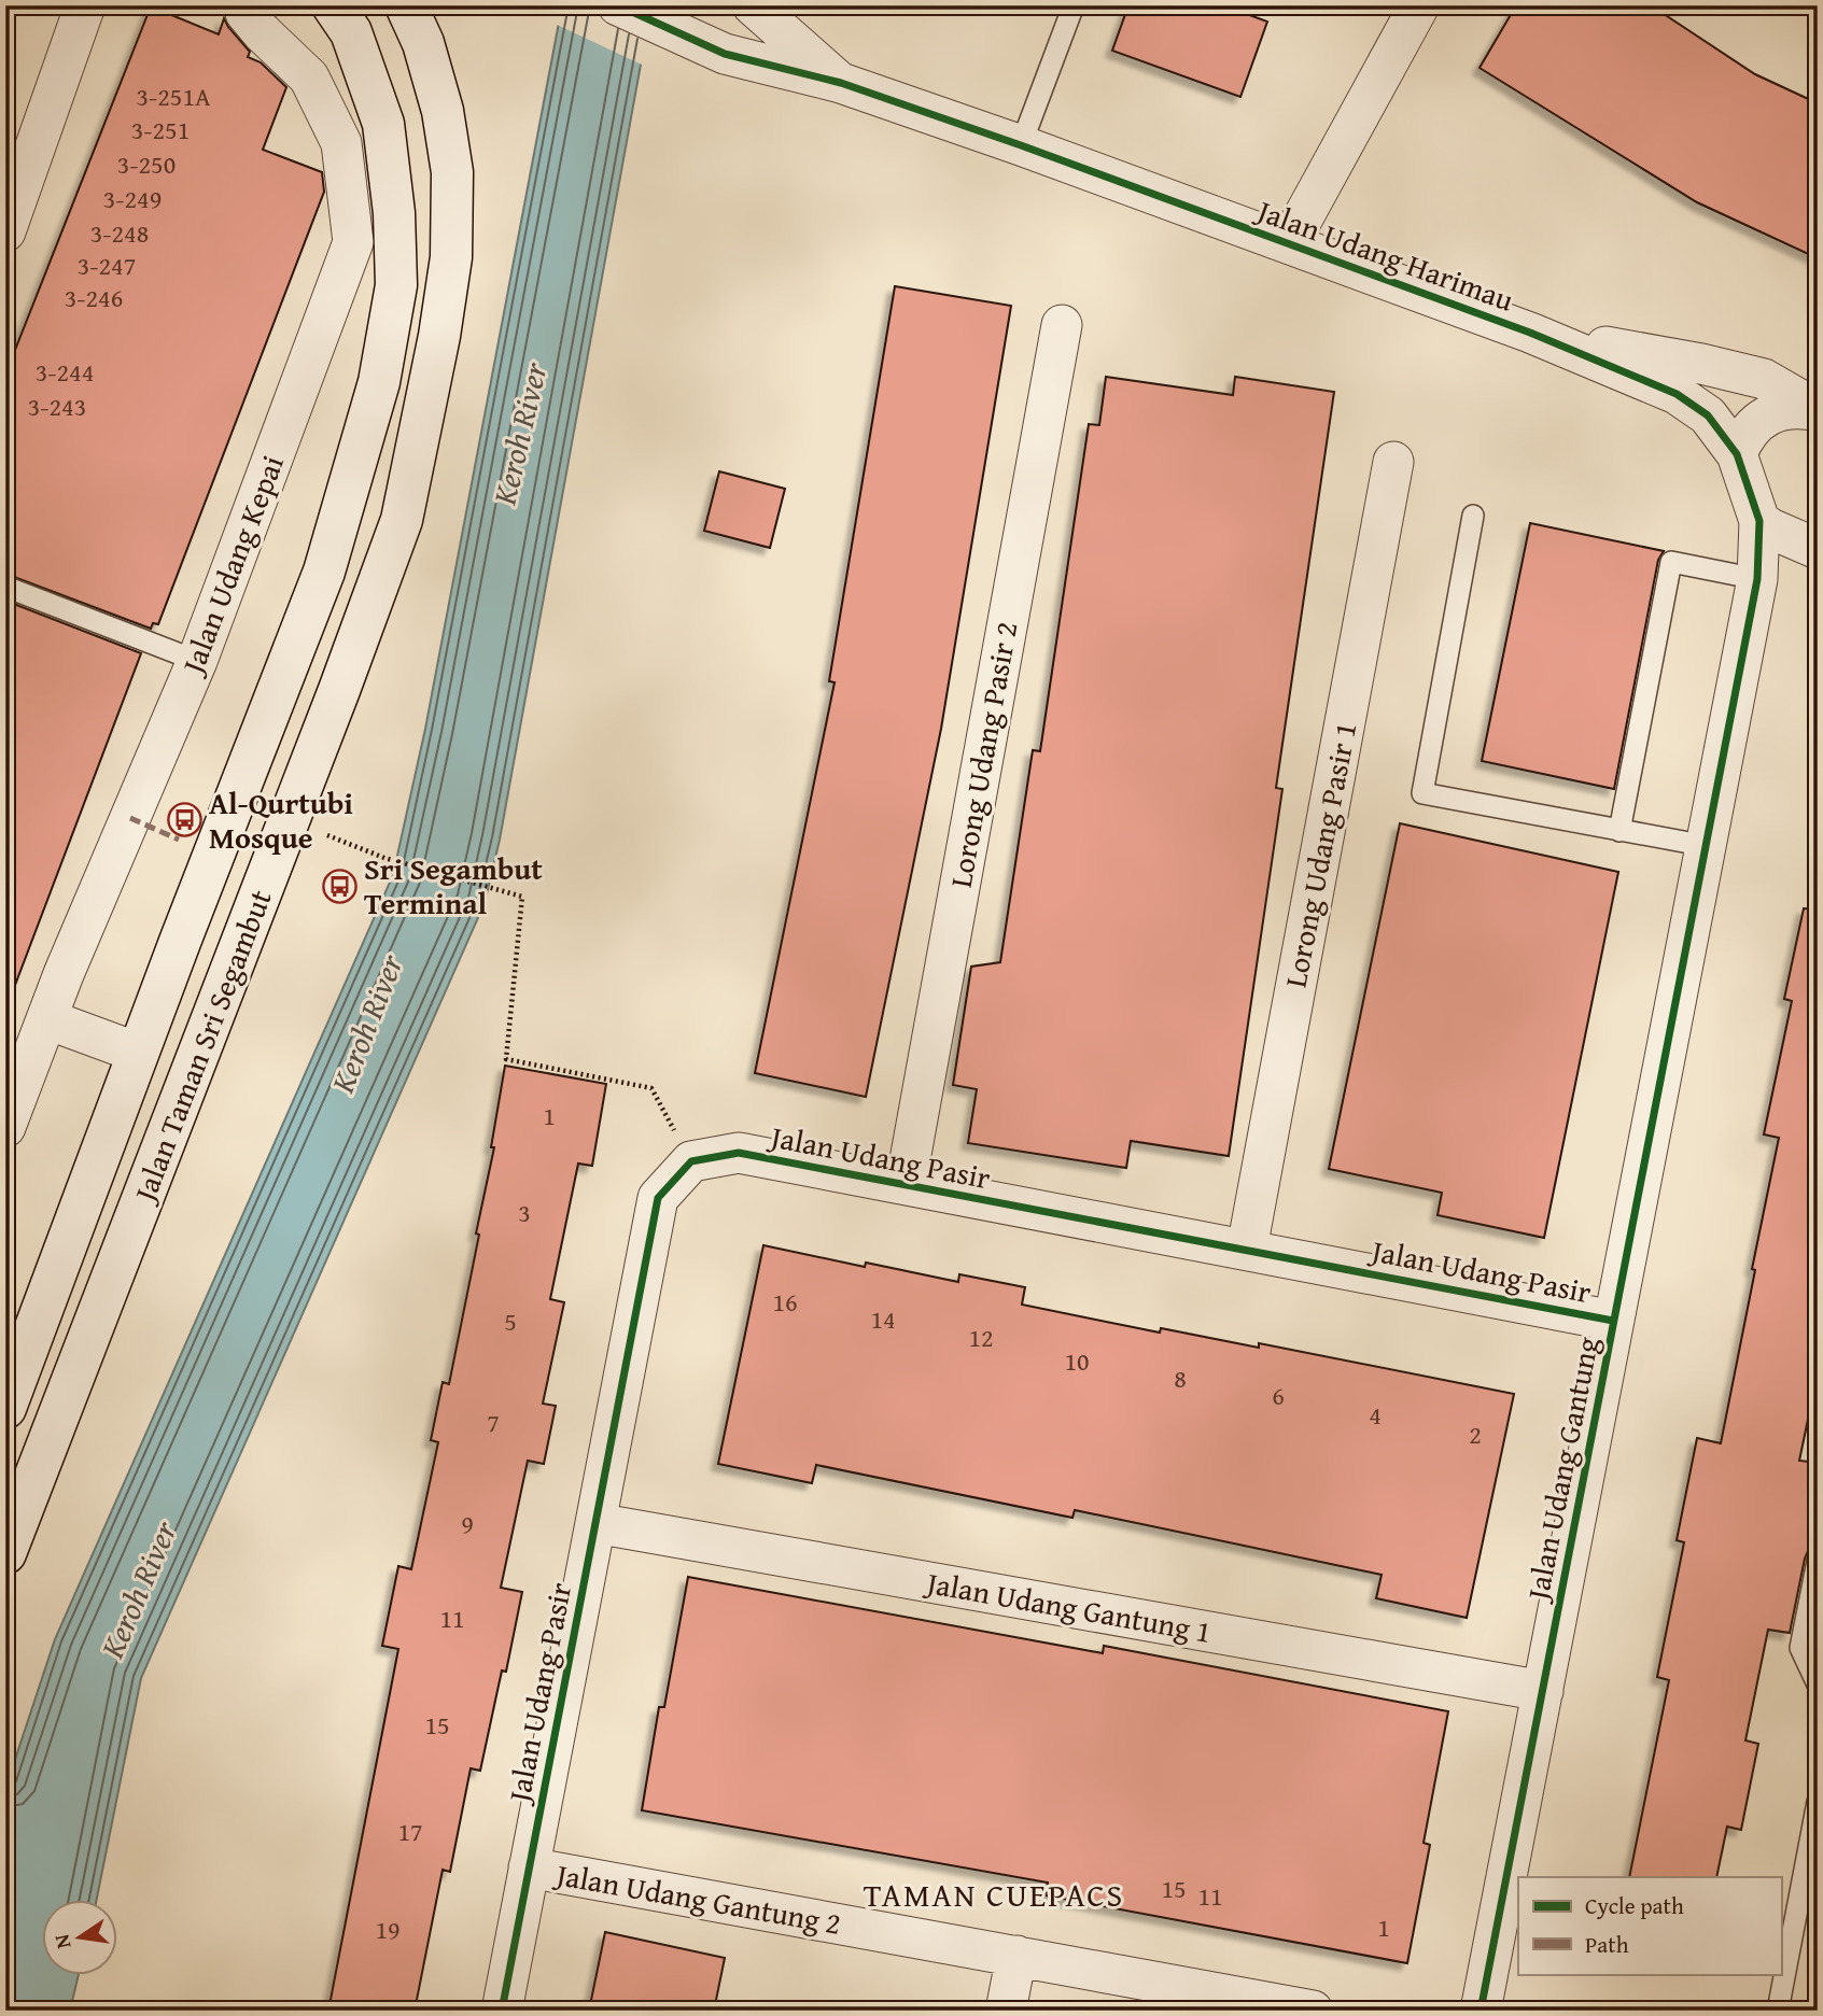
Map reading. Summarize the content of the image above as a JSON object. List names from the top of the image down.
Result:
{
  "streets": {
    "street": [
      "Jalan Udang Harimau",
      "Jalan Udang Kepai",
      "Lorong Udang Pasir 2",
      "Lorong Udang Pasir 1",
      "Jalan Taman Sri Segambut",
      "Jalan Udang Pasir",
      "Jalan Udang Gantung",
      "Jalan Udang Gantung 1",
      "Jalan Udang Gantung 2"
    ]
  },
  "crossings": [
    ["Jalan Udang Harimau", "Jalan Udang Gantung"],
    ["Lorong Udang Pasir 2", "Jalan Udang Pasir"],
    ["Lorong Udang Pasir 1", "Jalan Udang Pasir"],
    ["Jalan Udang Pasir", "Jalan Udang Gantung"],
    ["Jalan Udang Pasir", "Jalan Udang Gantung 1"],
    ["Jalan Udang Pasir", "Jalan Udang Gantung 2"],
    ["Jalan Udang Gantung", "Jalan Udang Gantung 1"]
  ],
  "districts": ["TAMAN CUEPACS"],
  "water": ["Keroh River"],
  "places": {
    "bus stop": ["Al-Qurtubi Mosque", "Sri Segambut Terminal"]
  },
  "house_numbers": [
    "3-251A",
    "3-251",
    "3-250",
    "3-249",
    "3-248",
    "3-247",
    "3-246",
    "3-244",
    "3-243",
    "1",
    "3",
    "16",
    "14",
    "5",
    "12",
    "10",
    "8",
    "6",
    "4",
    "7",
    "2",
    "9",
    "11",
    "15",
    "17",
    "15",
    "11",
    "1",
    "19"
  ],
  "legend": ["Cycle path", "Path"],
  "north": "left"
}
